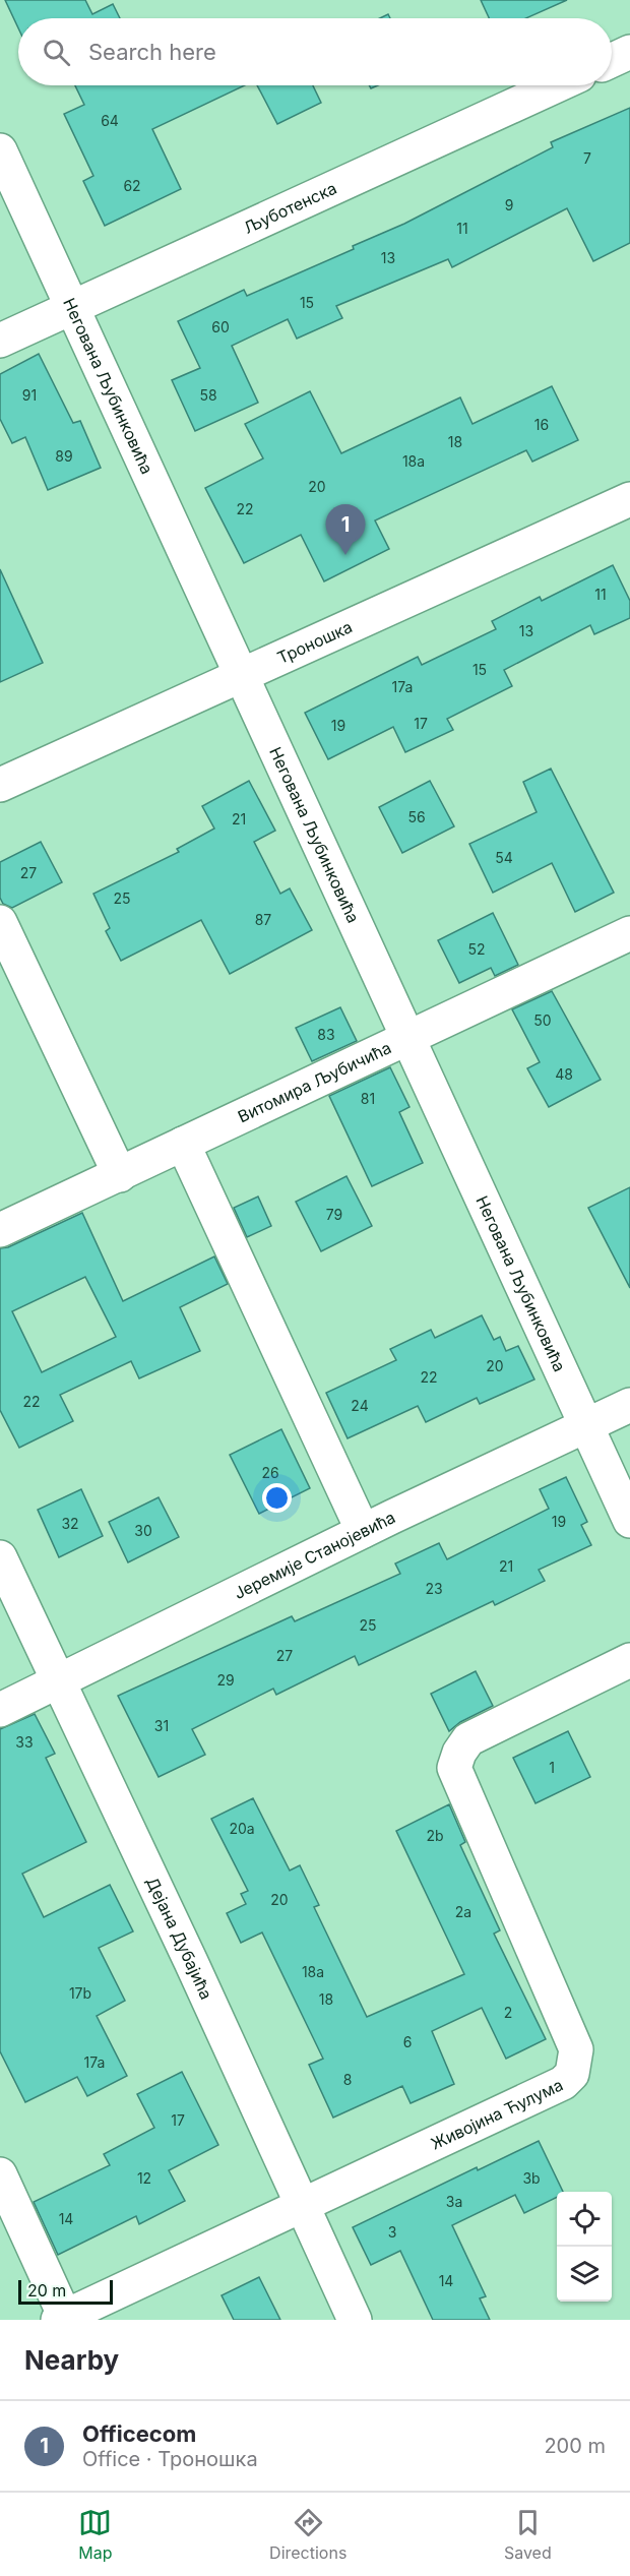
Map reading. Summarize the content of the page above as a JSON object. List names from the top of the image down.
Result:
{
  "streets": {
    "street": [
      "Љуботенска",
      "Негована Љубинковића",
      "Троношка",
      "Витомира Љубичића",
      "Јеремије Станојевића",
      "Дејана Дубајића",
      "Живојина Ћулума"
    ]
  },
  "crossings": [
    ["Љуботенска", "Негована Љубинковића"],
    ["Негована Љубинковића", "Троношка"],
    ["Негована Љубинковића", "Витомира Љубичића"],
    ["Негована Љубинковића", "Јеремије Станојевића"],
    ["Јеремије Станојевића", "Дејана Дубајића"],
    ["Дејана Дубајића", "Живојина Ћулума"]
  ],
  "house_numbers": [
    "64",
    "7",
    "62",
    "9",
    "11",
    "13",
    "15",
    "60",
    "91",
    "58",
    "16",
    "18",
    "89",
    "18a",
    "20",
    "22",
    "11",
    "13",
    "15",
    "17a",
    "17",
    "19",
    "56",
    "21",
    "54",
    "27",
    "25",
    "87",
    "52",
    "50",
    "83",
    "48",
    "81",
    "79",
    "20",
    "22",
    "22",
    "24",
    "26",
    "19",
    "32",
    "30",
    "21",
    "23",
    "25",
    "27",
    "29",
    "31",
    "33",
    "1",
    "20a",
    "2b",
    "20",
    "2a",
    "18a",
    "17b",
    "18",
    "2",
    "6",
    "17a",
    "8",
    "17",
    "12",
    "3b",
    "3a",
    "14",
    "3",
    "14"
  ],
  "scale_bar": "20 m",
  "page": {
    "search": "Search here",
    "pins": "1",
    "scale": "20 m",
    "heading": "Nearby",
    "list": [
      {
        "mark": "1",
        "name": "Officecom",
        "note": "Office · Троношка",
        "value": "200 m"
      }
    ],
    "nav": ["Map", "Directions", "Saved"]
  }
}
